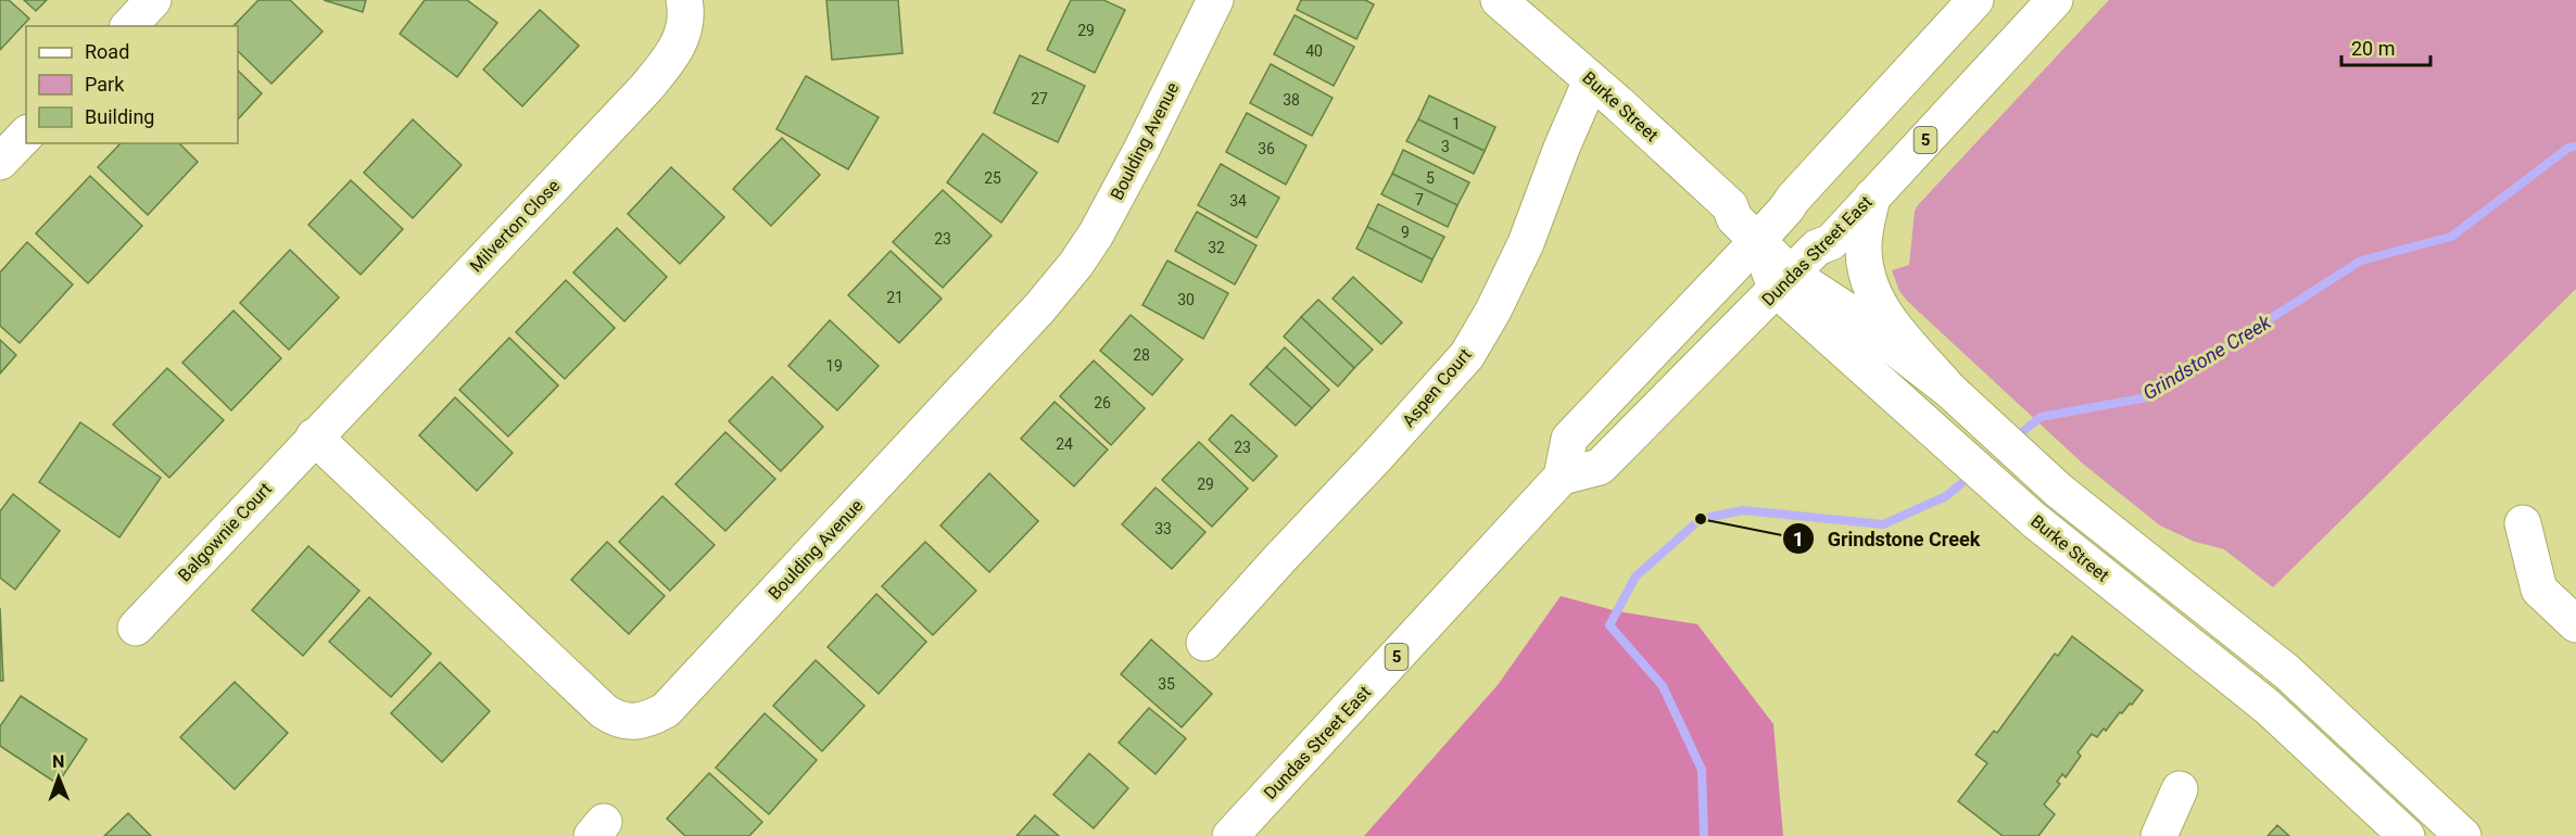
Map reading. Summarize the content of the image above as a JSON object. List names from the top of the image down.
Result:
{
  "streets": {
    "street": [
      "Burke Street",
      "5",
      "Boulding Avenue",
      "Milverton Close",
      "Dundas Street East",
      "Aspen Court",
      "Balgownie Court"
    ]
  },
  "crossings": [
    ["Burke Street", "Dundas Street East"],
    ["Burke Street", "Aspen Court"],
    ["Boulding Avenue", "Milverton Close"],
    ["Boulding Avenue", "Balgownie Court"],
    ["Milverton Close", "Balgownie Court"]
  ],
  "water": ["Grindstone Creek"],
  "places": ["Grindstone Creek"],
  "house_numbers": [
    "29",
    "40",
    "27",
    "38",
    "1",
    "3",
    "36",
    "25",
    "5",
    "7",
    "34",
    "9",
    "23",
    "32",
    "21",
    "30",
    "28",
    "19",
    "26",
    "24",
    "23",
    "29",
    "33",
    "35"
  ],
  "legend": ["Road", "Park", "Building"],
  "scale_bar": "20 m",
  "north": "top"
}
